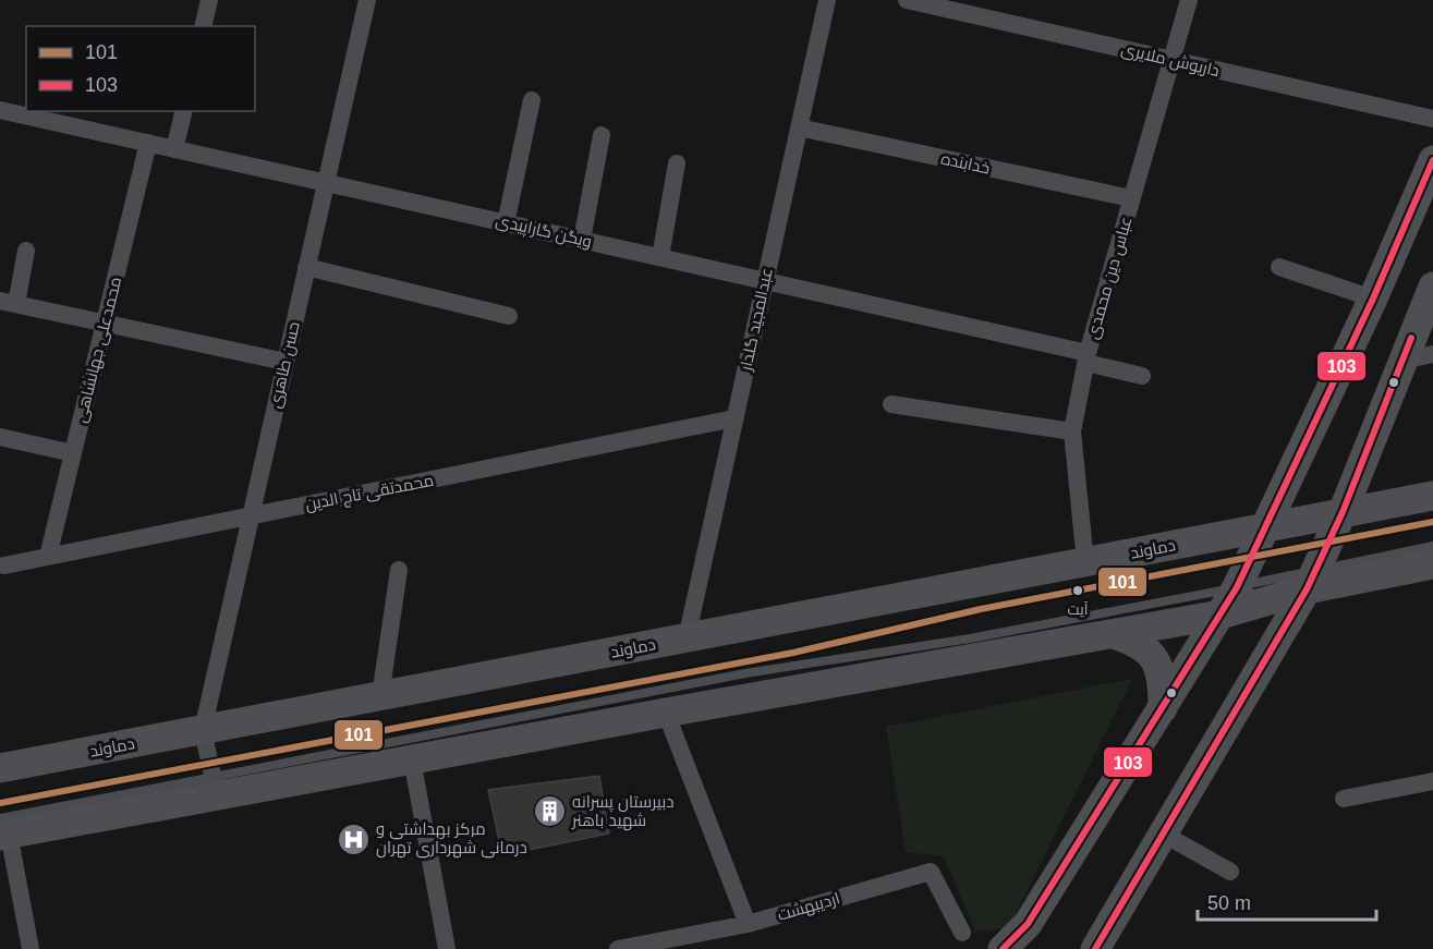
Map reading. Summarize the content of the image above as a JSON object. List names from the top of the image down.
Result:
{
  "streets": {
    "main road": ["دماوند"],
    "street": [
      "داریوش ملایری",
      "خدابنده",
      "ویگن گاراپیدی",
      "عباس دین محمدی",
      "عبدالمجید گلدار",
      "محمدعلی جهانشاهی",
      "حسن طاهری",
      "محمدتقی تاج الدین",
      "اردیبهشت"
    ]
  },
  "crossings": [
    ["داریوش ملایری", "عباس دین محمدی"],
    ["خدابنده", "عباس دین محمدی"],
    ["خدابنده", "عبدالمجید گلدار"],
    ["ویگن گاراپیدی", "عباس دین محمدی"],
    ["ویگن گاراپیدی", "عبدالمجید گلدار"],
    ["ویگن گاراپیدی", "محمدعلی جهانشاهی"],
    ["ویگن گاراپیدی", "حسن طاهری"],
    ["عباس دین محمدی", "دماوند"],
    ["عبدالمجید گلدار", "محمدتقی تاج الدین"],
    ["عبدالمجید گلدار", "دماوند"],
    ["محمدعلی جهانشاهی", "محمدتقی تاج الدین"],
    ["حسن طاهری", "محمدتقی تاج الدین"],
    ["حسن طاهری", "دماوند"]
  ],
  "places": {
    "other": ["آیت"],
    "building": ["دبیرستان پسرانه شهید باهنر"],
    "hospital": ["مرکز بهداشتی و درمانی شهرداری تهران"]
  },
  "lines": ["transit line 103", "transit line 101"],
  "legend": ["101", "103"],
  "scale_bar": "50 m"
}
